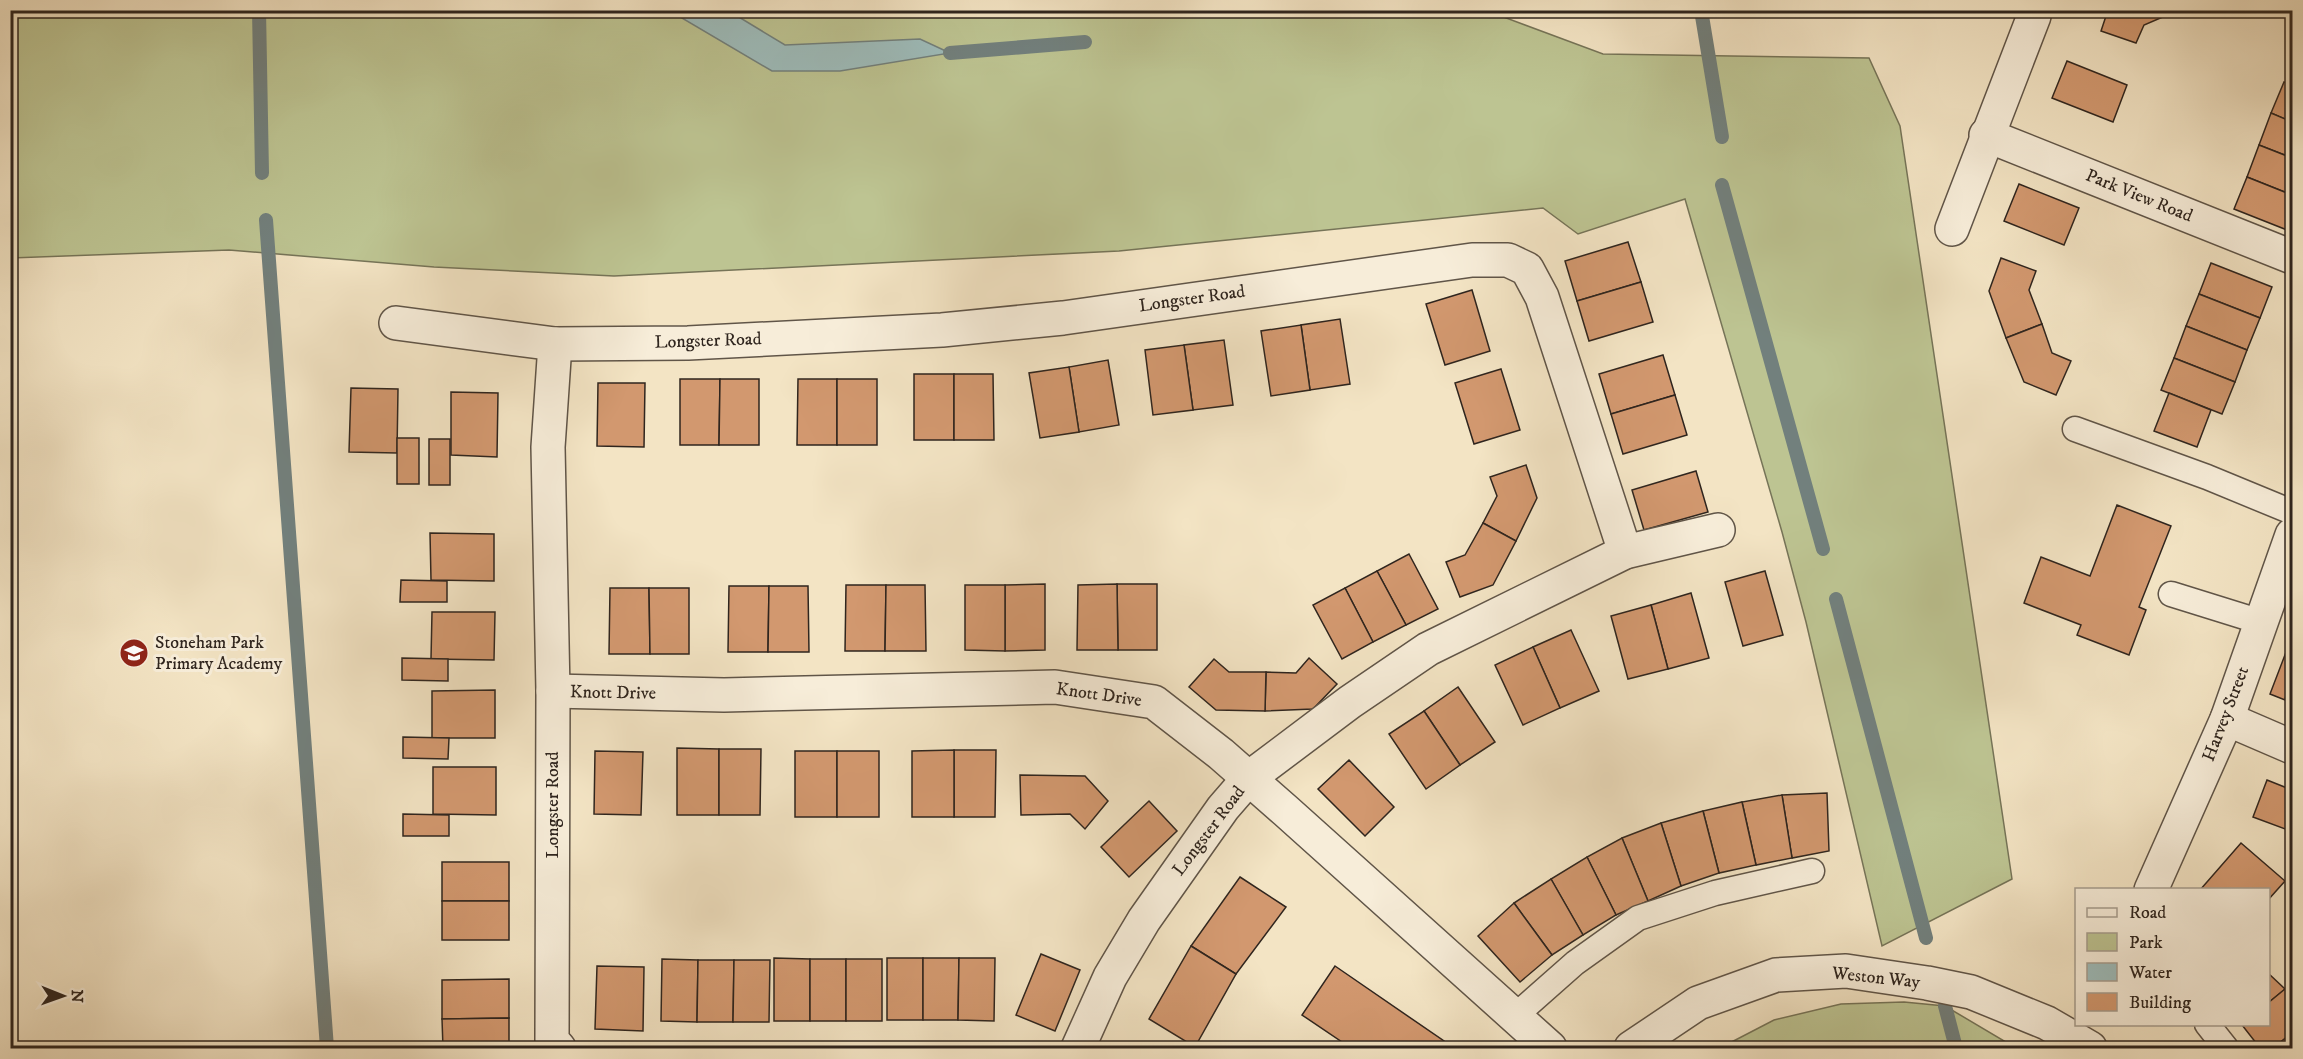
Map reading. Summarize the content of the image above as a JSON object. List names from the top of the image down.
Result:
{
  "streets": {
    "street": [
      "Park View Road",
      "Longster Road",
      "Knott Drive",
      "Harvey Street",
      "Weston Way"
    ]
  },
  "crossings": [
    ["Longster Road", "Knott Drive"]
  ],
  "places": {
    "school or university": ["Stoneham Park Primary Academy"]
  },
  "legend": [
    "Road",
    "Park",
    "Water",
    "Building"
  ],
  "north": "right"
}
